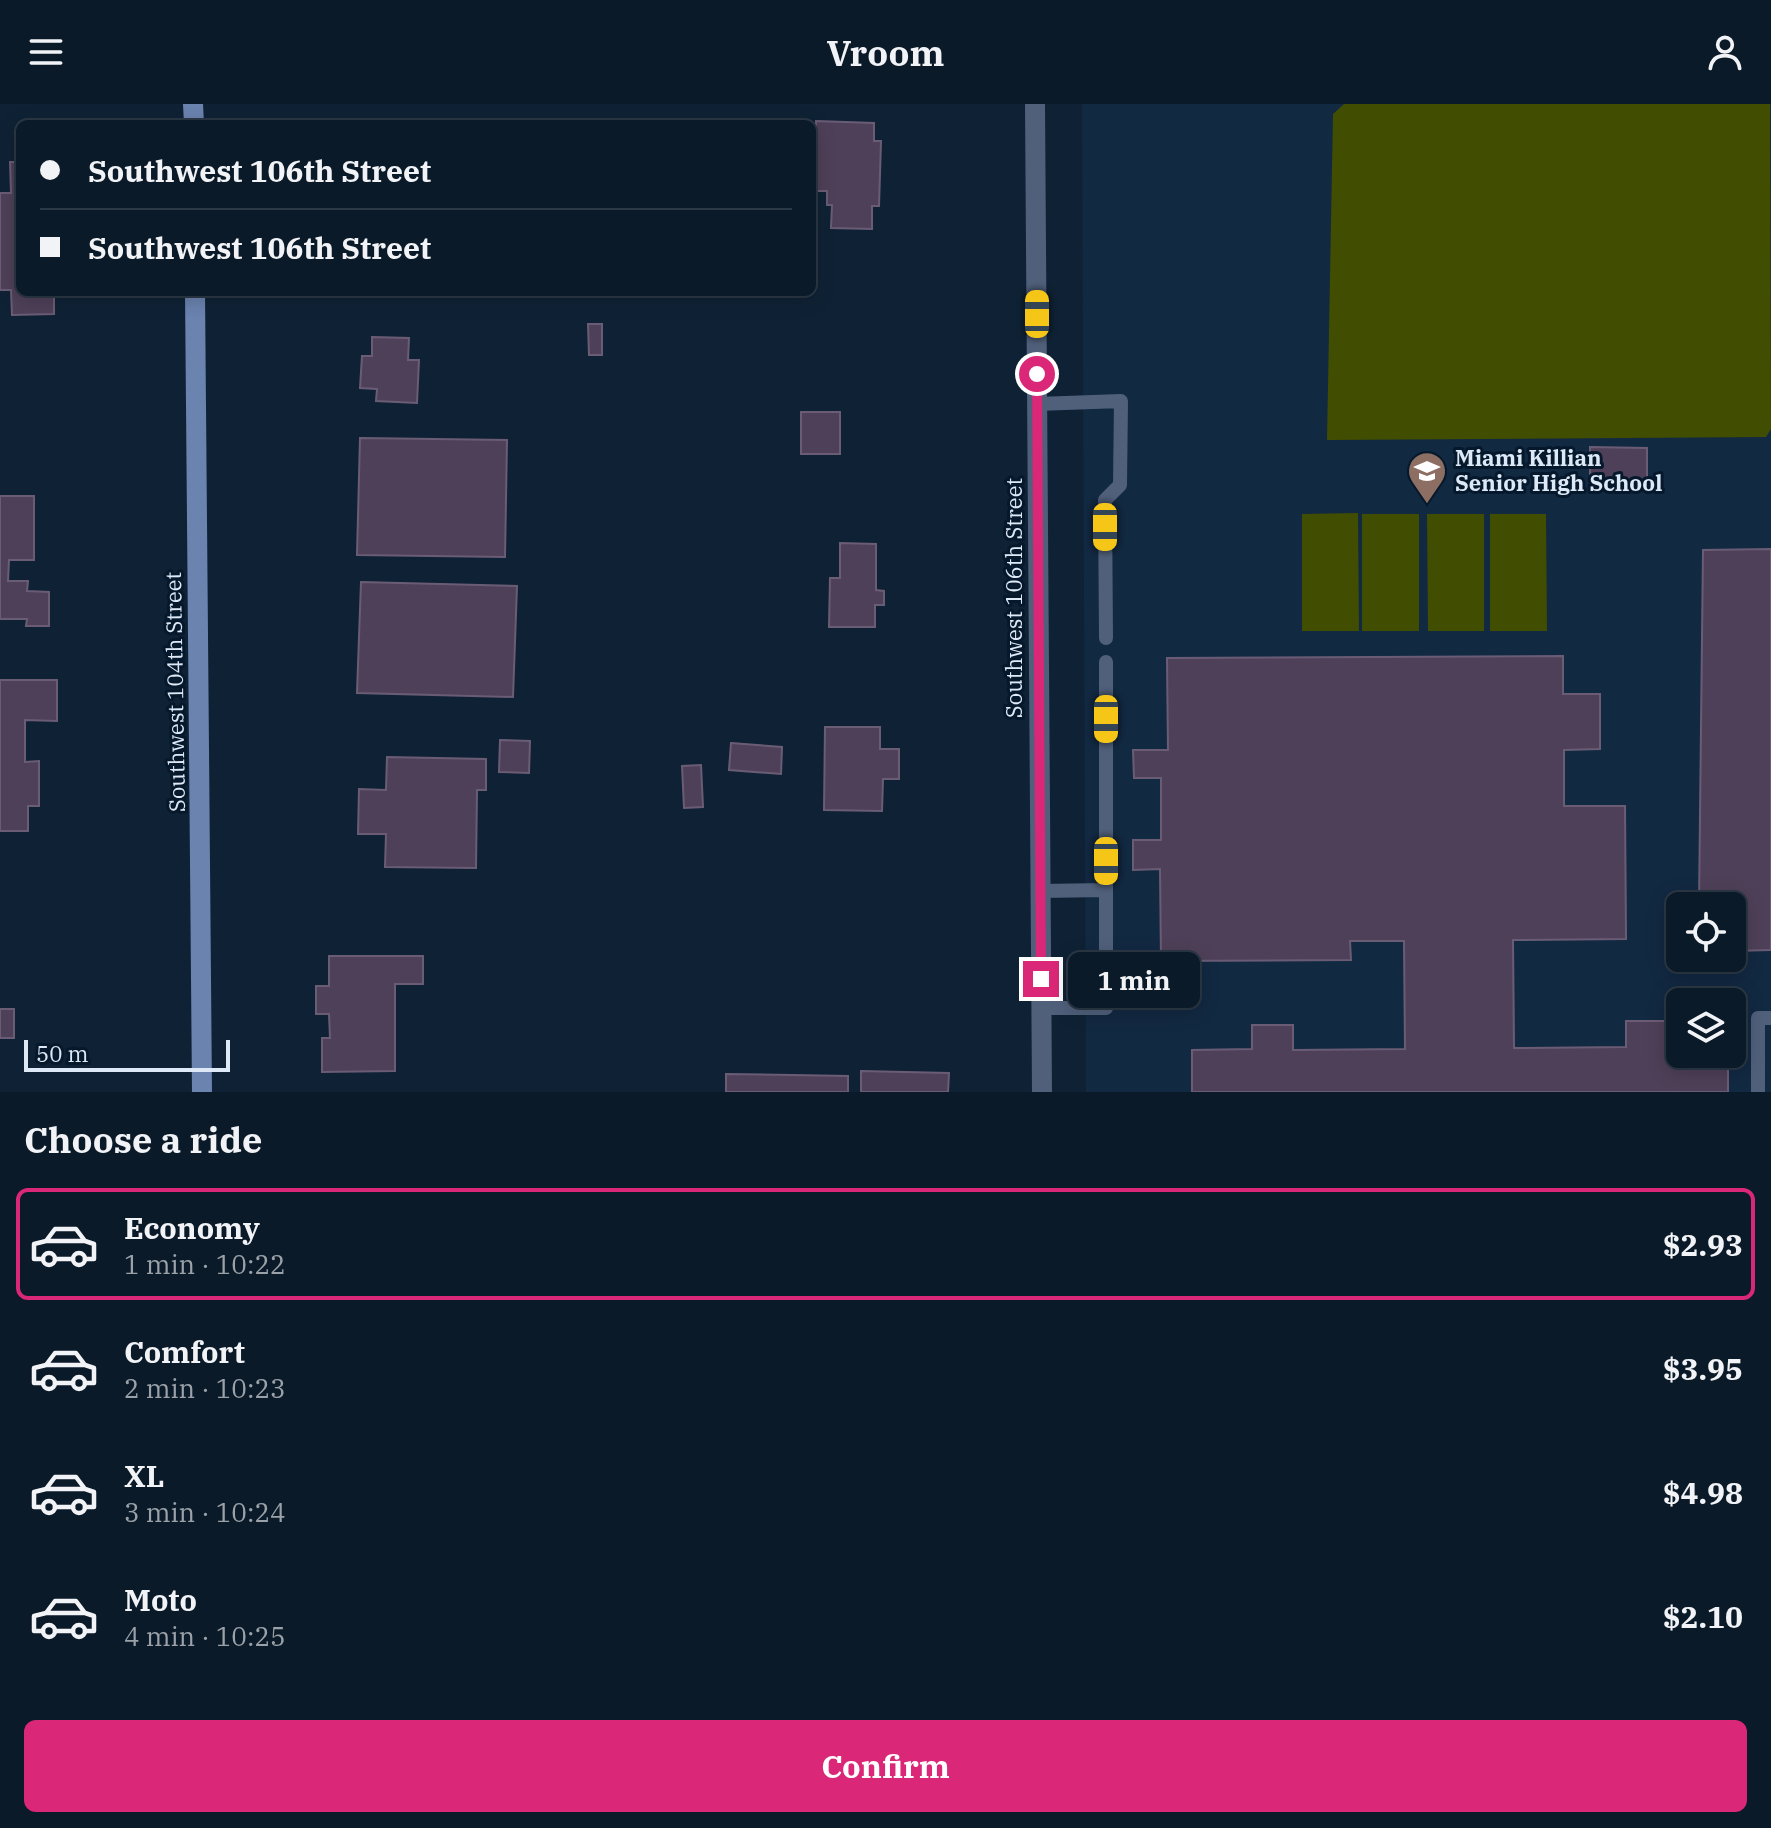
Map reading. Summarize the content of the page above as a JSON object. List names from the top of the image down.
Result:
{
  "streets": {
    "street": ["Southwest 106th Street", "Southwest 104th Street"]
  },
  "places": {
    "school or university": ["Miami Killian Senior High School"]
  },
  "scale_bar": "50 m",
  "page": {
    "header": "Vroom",
    "banner": ["Southwest 106th Street", "Southwest 106th Street"],
    "bubble": "1 min",
    "scale": "50 m",
    "heading": "Choose a ride",
    "list": [
      {
        "name": "Economy",
        "note": "1 min · 10:22",
        "value": "$2.93"
      },
      {
        "name": "Comfort",
        "note": "2 min · 10:23",
        "value": "$3.95"
      },
      {
        "name": "XL",
        "note": "3 min · 10:24",
        "value": "$4.98"
      },
      {
        "name": "Moto",
        "note": "4 min · 10:25",
        "value": "$2.10"
      }
    ],
    "buttons": "Confirm"
  }
}
